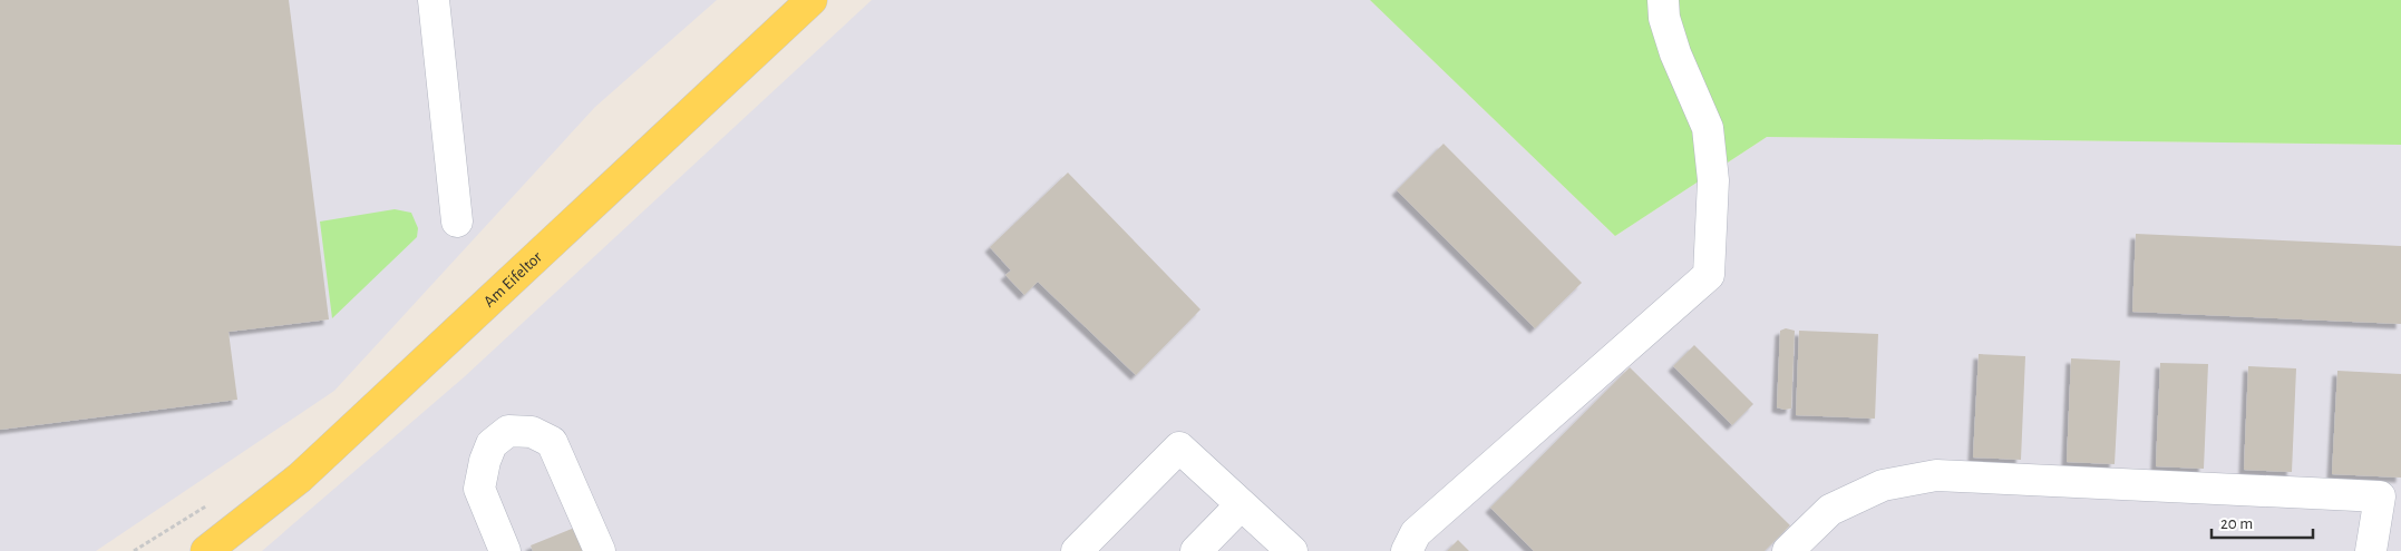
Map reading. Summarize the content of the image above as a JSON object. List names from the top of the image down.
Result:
{
  "streets": {
    "main road": ["Am Eifeltor"]
  },
  "scale_bar": "20 m"
}
